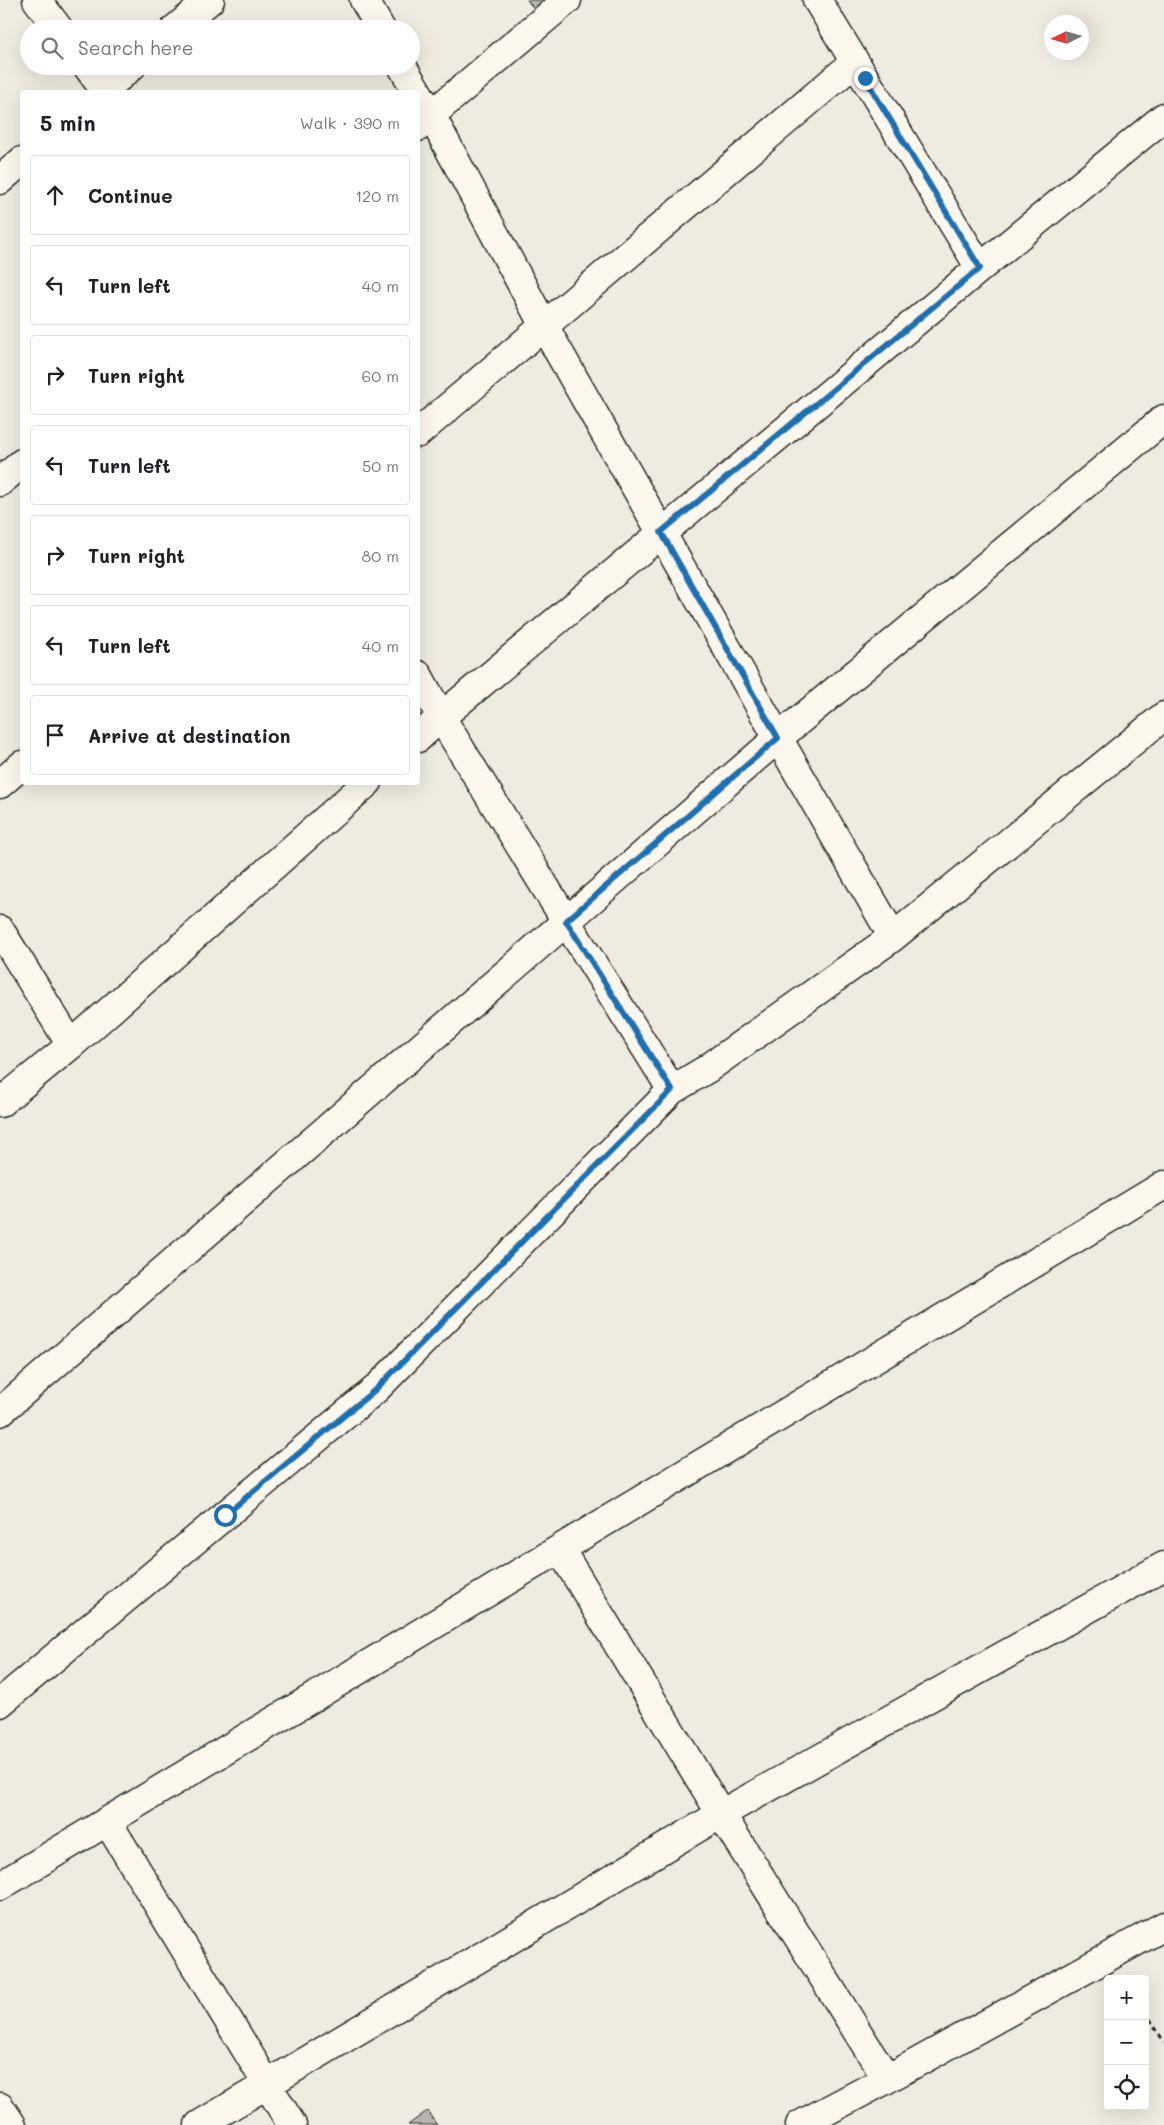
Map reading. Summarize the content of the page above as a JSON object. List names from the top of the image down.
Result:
{
  "north": "left",
  "page": {
    "search": "Search here",
    "heading": ["5 min", "Walk · 390 m"],
    "list": [
      ["Continue", "120 m"],
      ["Turn left", "40 m"],
      ["Turn right", "60 m"],
      ["Turn left", "50 m"],
      ["Turn right", "80 m"],
      ["Turn left", "40 m"],
      "Arrive at destination"
    ],
    "map_buttons": ["+", "−"]
  }
}
